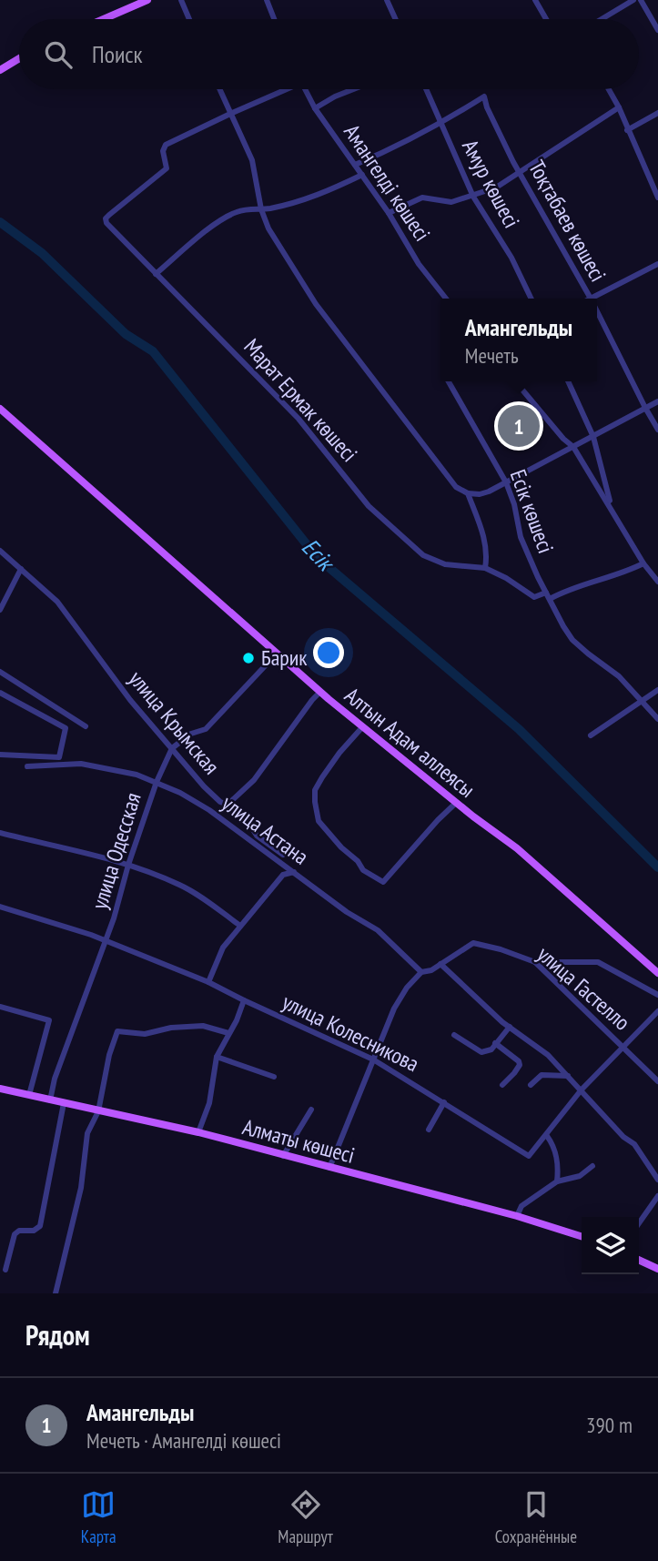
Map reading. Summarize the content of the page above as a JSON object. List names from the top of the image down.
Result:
{
  "streets": {
    "main road": ["Алтын Адам аллеясы", "Алматы көшесі"],
    "street": [
      "Амангелді көшесі",
      "Амур көшесі",
      "Тоқтабаев көшесі",
      "Марат Ермак көшесі",
      "Есік көшесі",
      "улица Крымская",
      "улица Астана",
      "улица Одесская",
      "улица Гастелло",
      "улица Колесникова"
    ]
  },
  "crossings": [
    ["Амур көшесі", "Тоқтабаев көшесі"],
    ["улица Крымская", "Алтын Адам аллеясы"],
    ["улица Крымская", "улица Одесская"],
    ["улица Астана", "улица Одесская"],
    ["улица Одесская", "улица Колесникова"],
    ["улица Одесская", "Алматы көшесі"],
    ["улица Гастелло", "улица Колесникова"]
  ],
  "water": ["Есік"],
  "places": ["Барик"],
  "page": {
    "search": "Поиск",
    "popup": ["Амангельды", "Мечеть"],
    "pins": "1",
    "heading": "Рядом",
    "list": [
      {
        "mark": "1",
        "name": "Амангельды",
        "note": "Мечеть · Амангелді көшесі",
        "value": "390 m"
      }
    ],
    "nav": ["Карта", "Маршрут", "Сохранённые"]
  }
}
